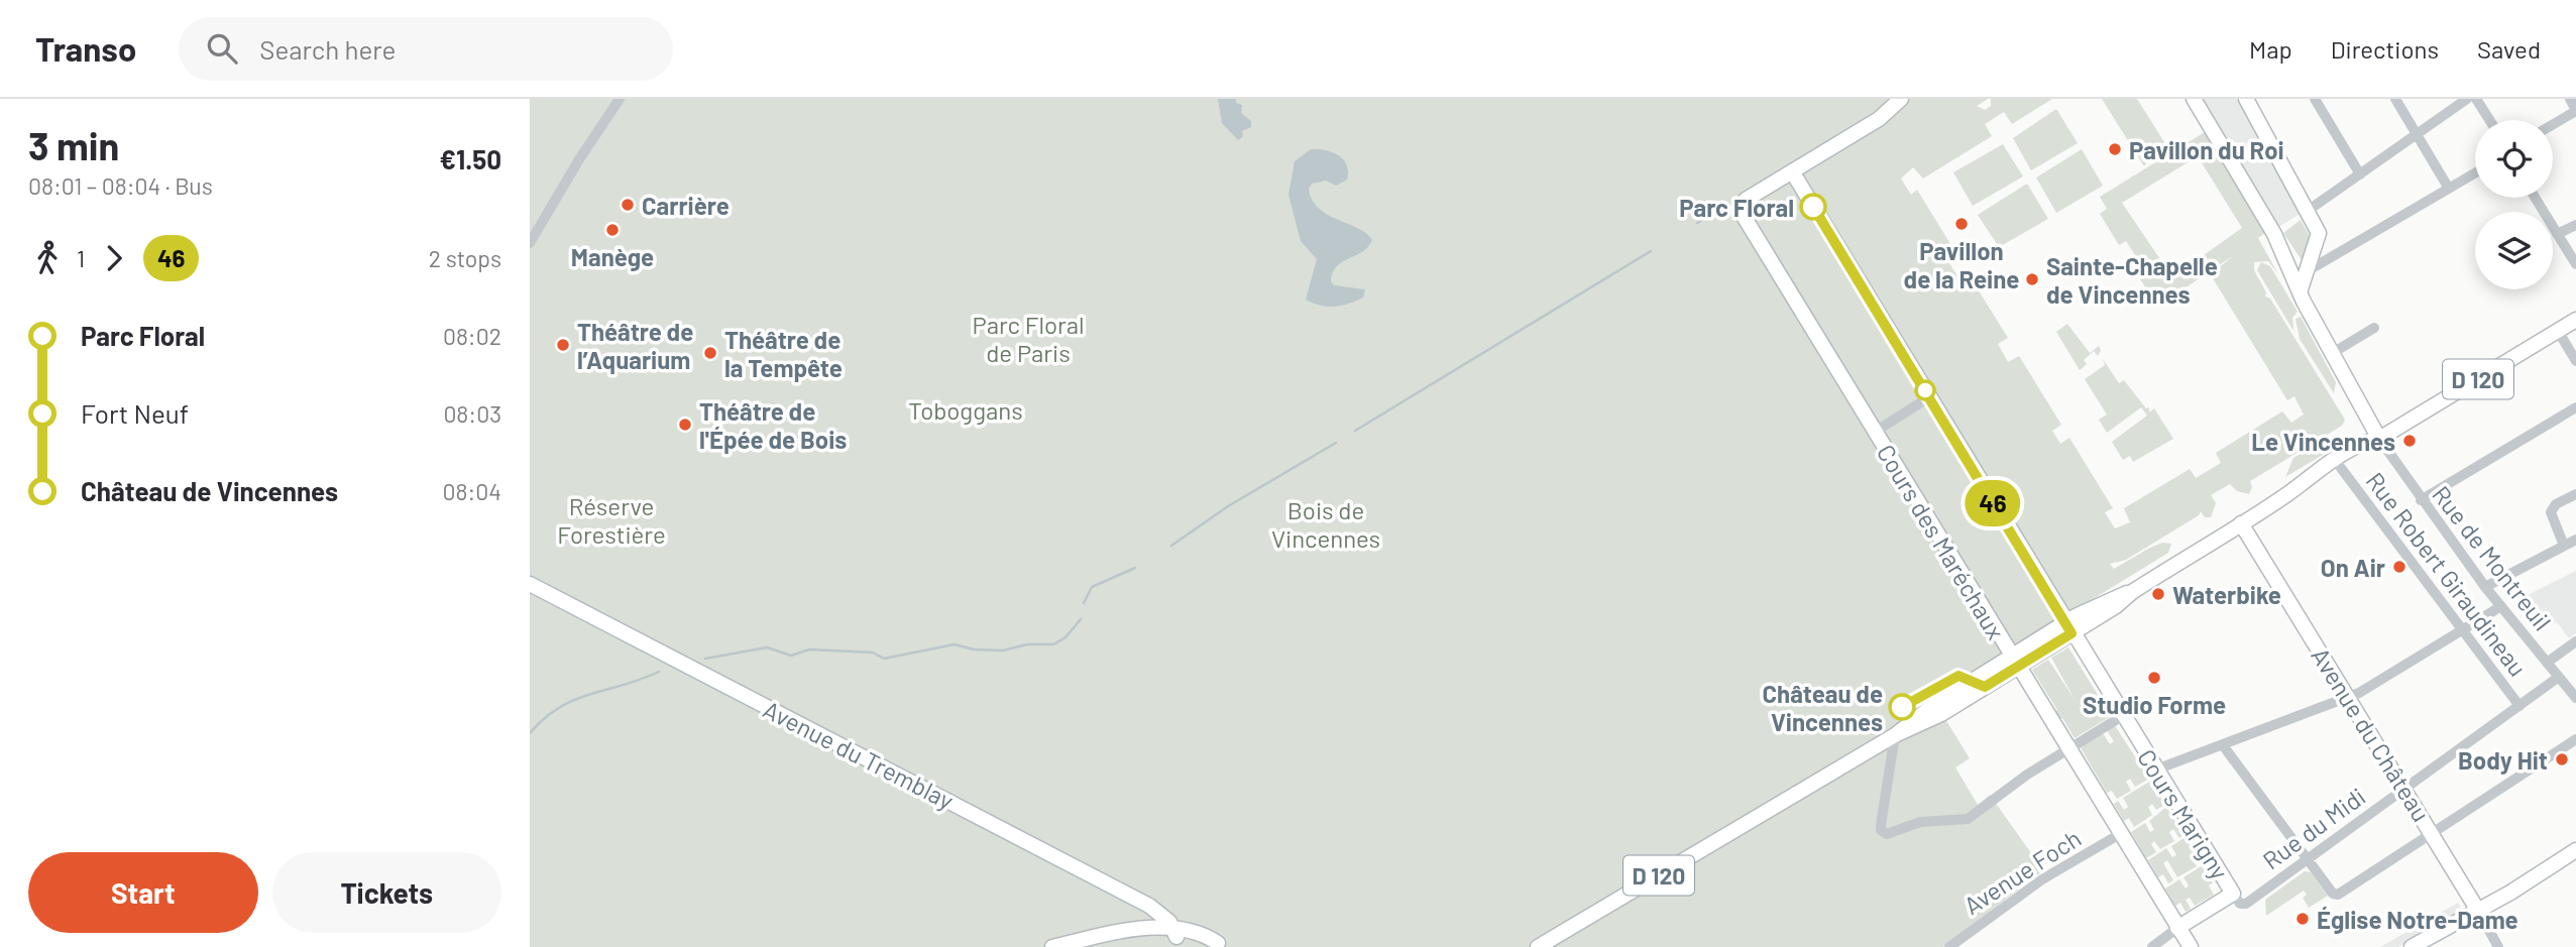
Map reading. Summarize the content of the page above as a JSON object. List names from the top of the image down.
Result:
{
  "streets": {
    "street": [
      "D 120",
      "Cours des Maréchaux",
      "Rue de Montreuil",
      "Rue Robert Giraudineau",
      "Avenue du Château",
      "Avenue du Tremblay",
      "Cours Marigny",
      "Rue du Midi",
      "Avenue Foch"
    ]
  },
  "crossings": [
    ["D 120", "Cours des Maréchaux"],
    ["D 120", "Rue de Montreuil"],
    ["D 120", "Rue Robert Giraudineau"],
    ["D 120", "Avenue du Château"],
    ["D 120", "Cours Marigny"],
    ["Rue de Montreuil", "Rue du Midi"],
    ["Rue Robert Giraudineau", "Rue du Midi"],
    ["Avenue du Château", "Rue du Midi"],
    ["Cours Marigny", "Rue du Midi"]
  ],
  "parks": [
    "Parc Floral de Paris",
    "Toboggans",
    "Réserve Forestière",
    "Bois de Vincennes"
  ],
  "places": [
    "Pavillon du Roi",
    "Carrière",
    "Parc Floral",
    "Pavillon de la Reine",
    "Manège",
    "Sainte-Chapelle de Vincennes",
    "Théâtre de l’Aquarium",
    "Théâtre de la Tempête",
    "Théâtre de l'Épée de Bois",
    "Le Vincennes",
    "On Air",
    "Waterbike",
    "Studio Forme",
    "Château de Vincennes",
    "Body Hit",
    "Église Notre-Dame"
  ],
  "lines": ["bus line 46"],
  "page": {
    "header": "Transo",
    "search": "Search here",
    "nav": ["Map", "Directions", "Saved"],
    "heading": ["3 min", "08:01 – 08:04 · Bus", "€1.50"],
    "on_map": "46",
    "legs": ["1", "46", "2 stops"],
    "list": [
      {
        "name": "Parc Floral",
        "value": "08:02"
      },
      {
        "name": "Fort Neuf",
        "value": "08:03"
      },
      {
        "name": "Château de Vincennes",
        "value": "08:04"
      }
    ],
    "buttons": ["Start", "Tickets"]
  }
}
